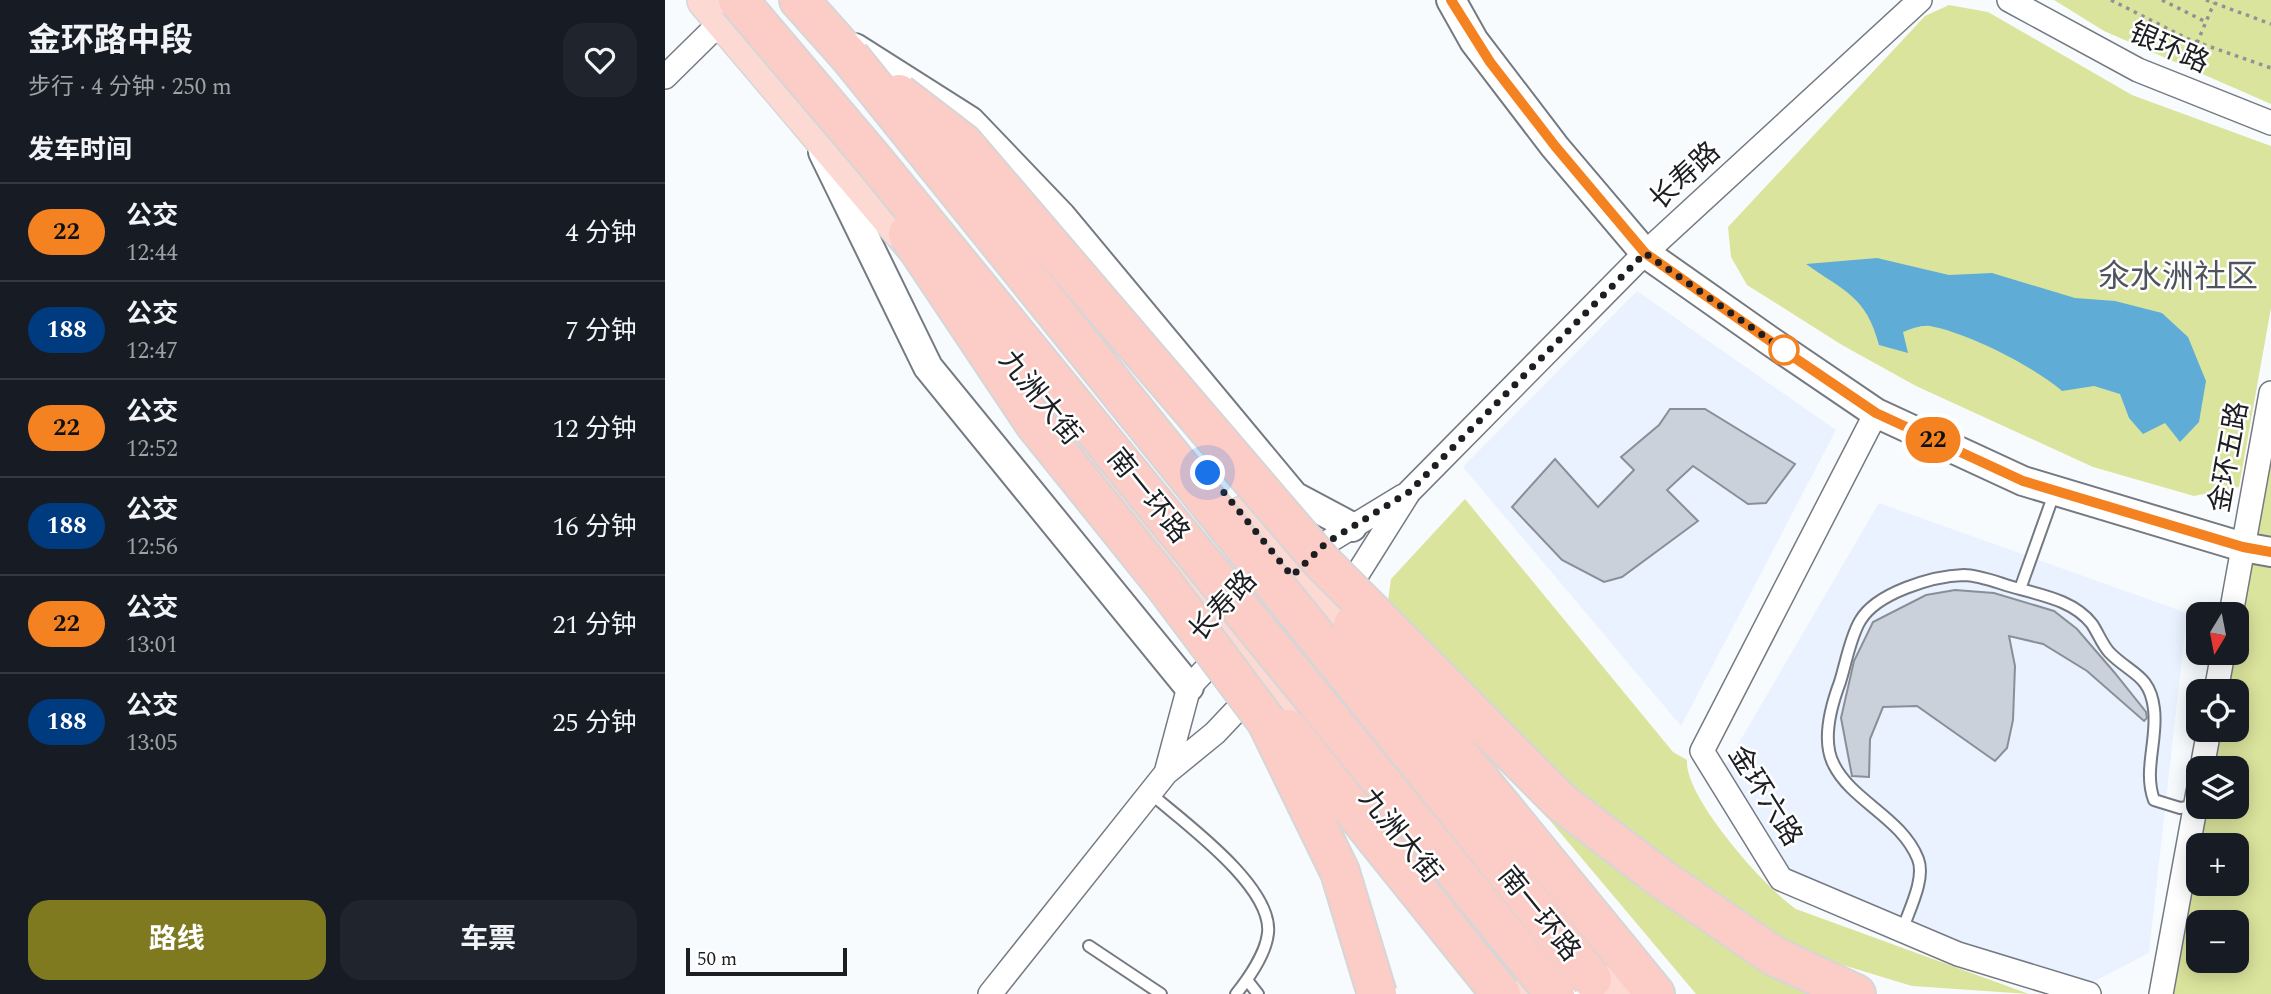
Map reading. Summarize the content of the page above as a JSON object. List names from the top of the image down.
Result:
{
  "streets": {
    "highway": ["南一环路"],
    "main road": ["九洲大街"],
    "street": [
      "银环路",
      "长寿路",
      "金环五路",
      "金环六路"
    ]
  },
  "crossings": [
    ["长寿路", "九洲大街"],
    ["九洲大街", "南一环路"]
  ],
  "districts": ["氽水洲社区"],
  "lines": ["bus line 22"],
  "scale_bar": "50 m",
  "north": "bottom",
  "page": {
    "heading": [
      ["金环路中段", "步行 · 4 分钟 · 250 m"],
      "发车时间"
    ],
    "on_map": "22",
    "list": [
      {
        "mark": "22",
        "name": "公交",
        "note": "12:44",
        "value": "4 分钟"
      },
      {
        "mark": "188",
        "name": "公交",
        "note": "12:47",
        "value": "7 分钟"
      },
      {
        "mark": "22",
        "name": "公交",
        "note": "12:52",
        "value": "12 分钟"
      },
      {
        "mark": "188",
        "name": "公交",
        "note": "12:56",
        "value": "16 分钟"
      },
      {
        "mark": "22",
        "name": "公交",
        "note": "13:01",
        "value": "21 分钟"
      },
      {
        "mark": "188",
        "name": "公交",
        "note": "13:05",
        "value": "25 分钟"
      }
    ],
    "map_buttons": ["+", "−"],
    "buttons": ["路线", "车票"],
    "scale": "50 m"
  }
}
